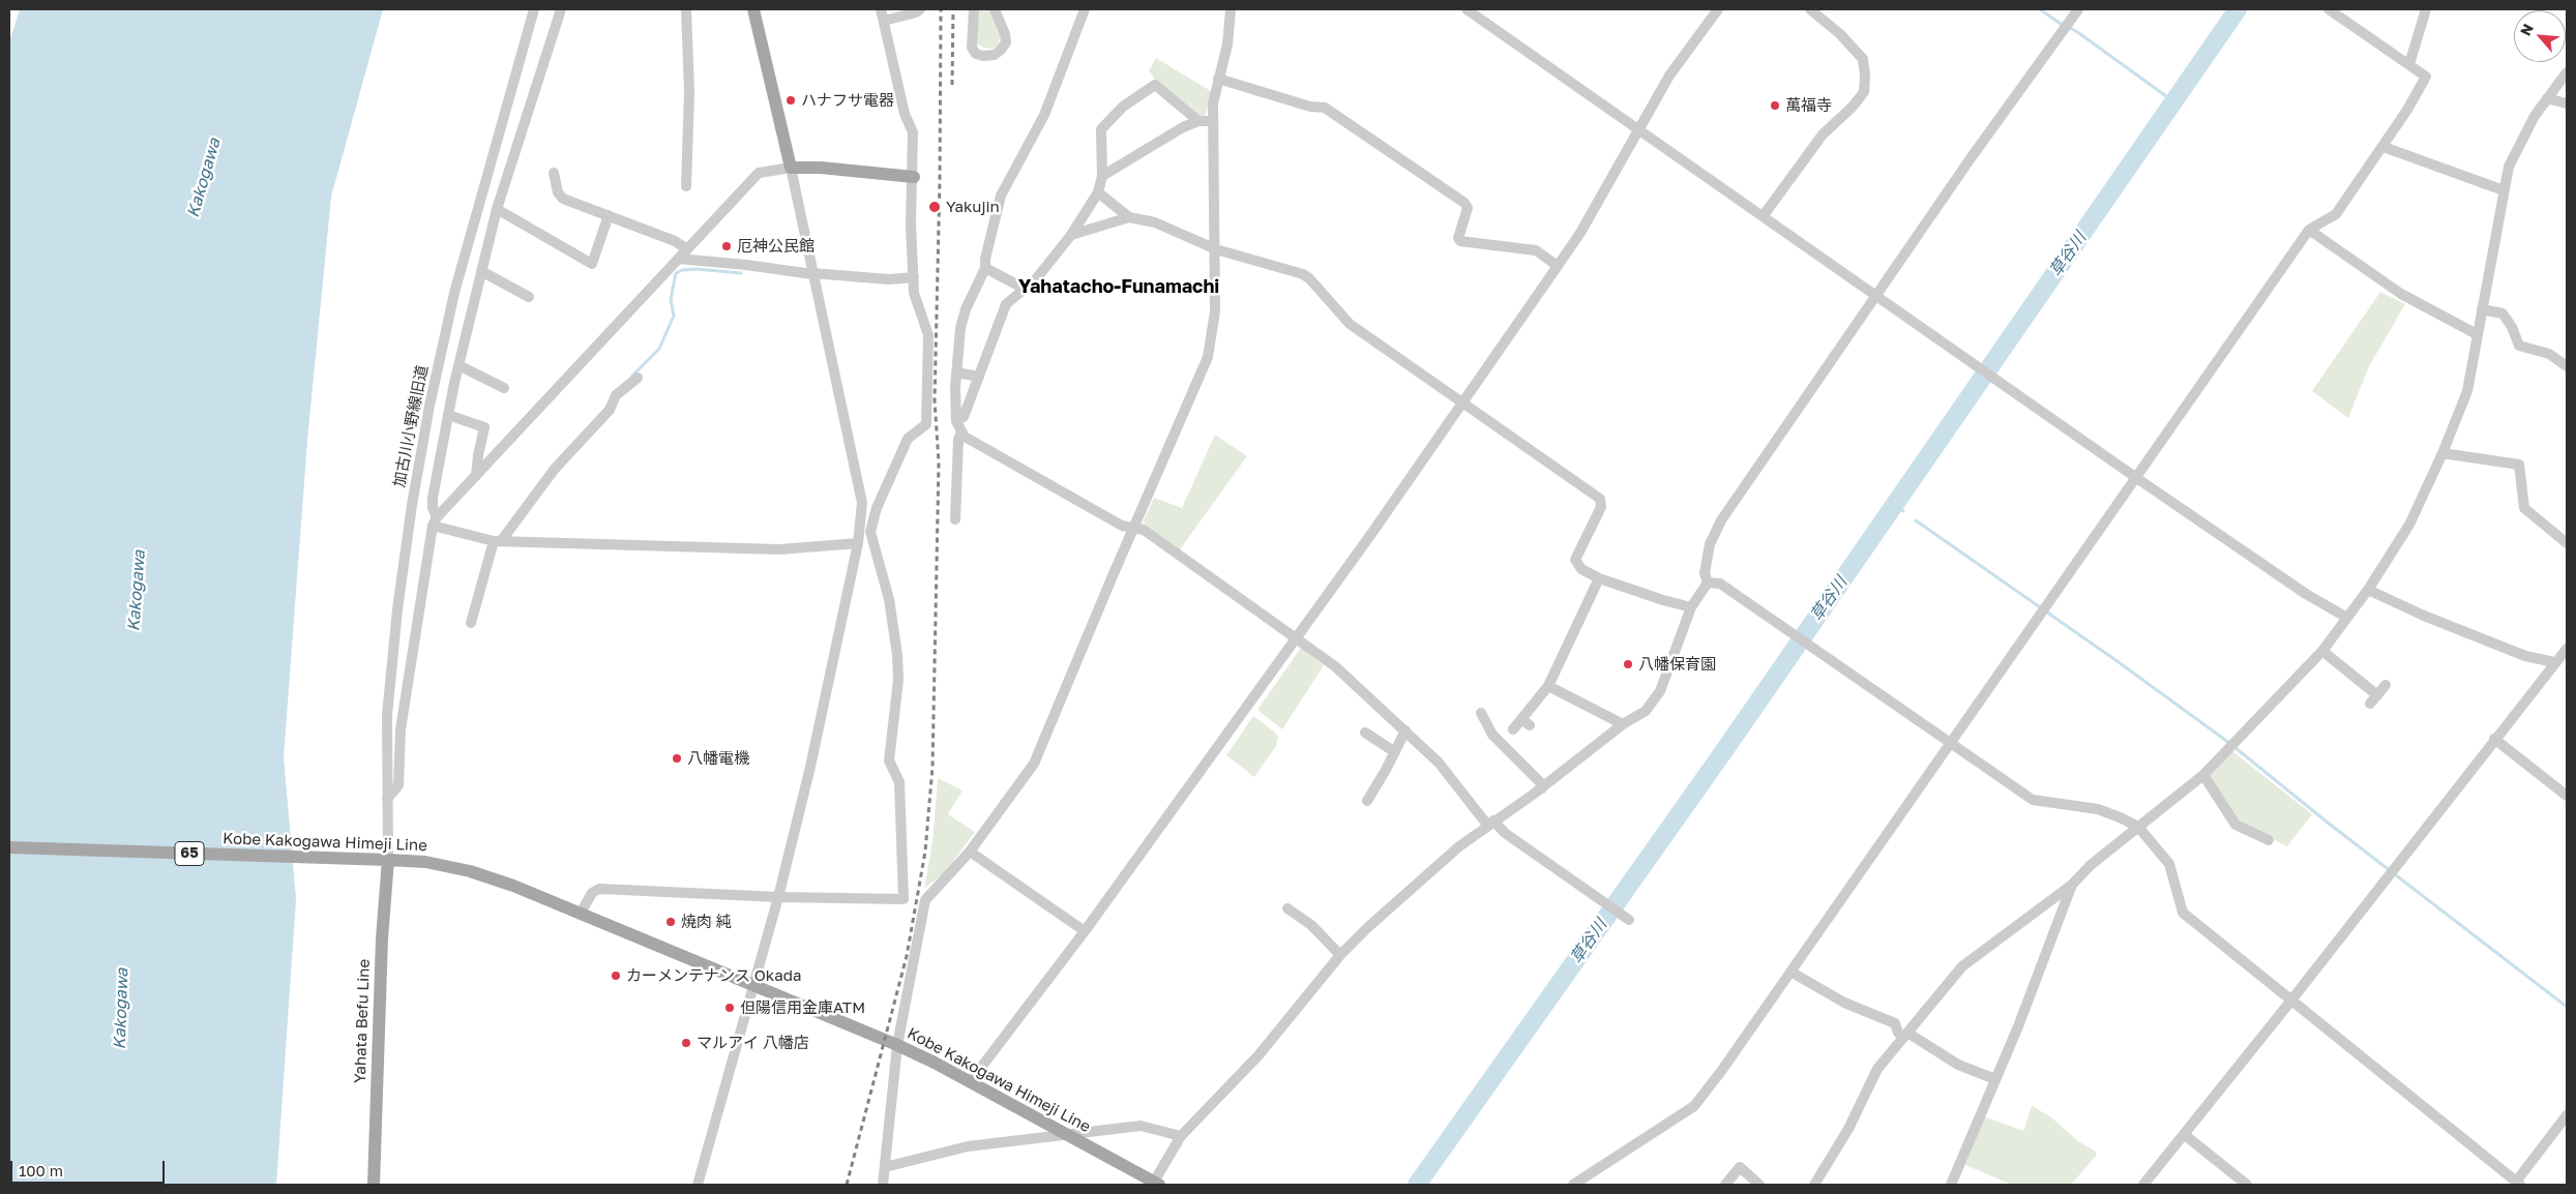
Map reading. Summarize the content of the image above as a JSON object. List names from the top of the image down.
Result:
{
  "streets": {
    "main road": ["Kobe Kakogawa Himeji Line", "65", "Yahata Befu Line"],
    "street": ["加古川小野線旧道"]
  },
  "crossings": [
    ["加古川小野線旧道", "Kobe Kakogawa Himeji Line"],
    ["加古川小野線旧道", "Yahata Befu Line"],
    ["Kobe Kakogawa Himeji Line", "Yahata Befu Line"]
  ],
  "districts": ["Yahatacho-Funamachi"],
  "water": ["Kakogawa", "草谷川"],
  "places": [
    "ハナフサ電器",
    "萬福寺",
    "Yakujin",
    "厄神公民館",
    "八幡保育園",
    "八幡電機",
    "焼肉 純",
    "カーメンテナンス Okada",
    "但陽信用金庫ATM",
    "マルアイ 八幡店"
  ],
  "scale_bar": "100 m",
  "north": "top left"
}
